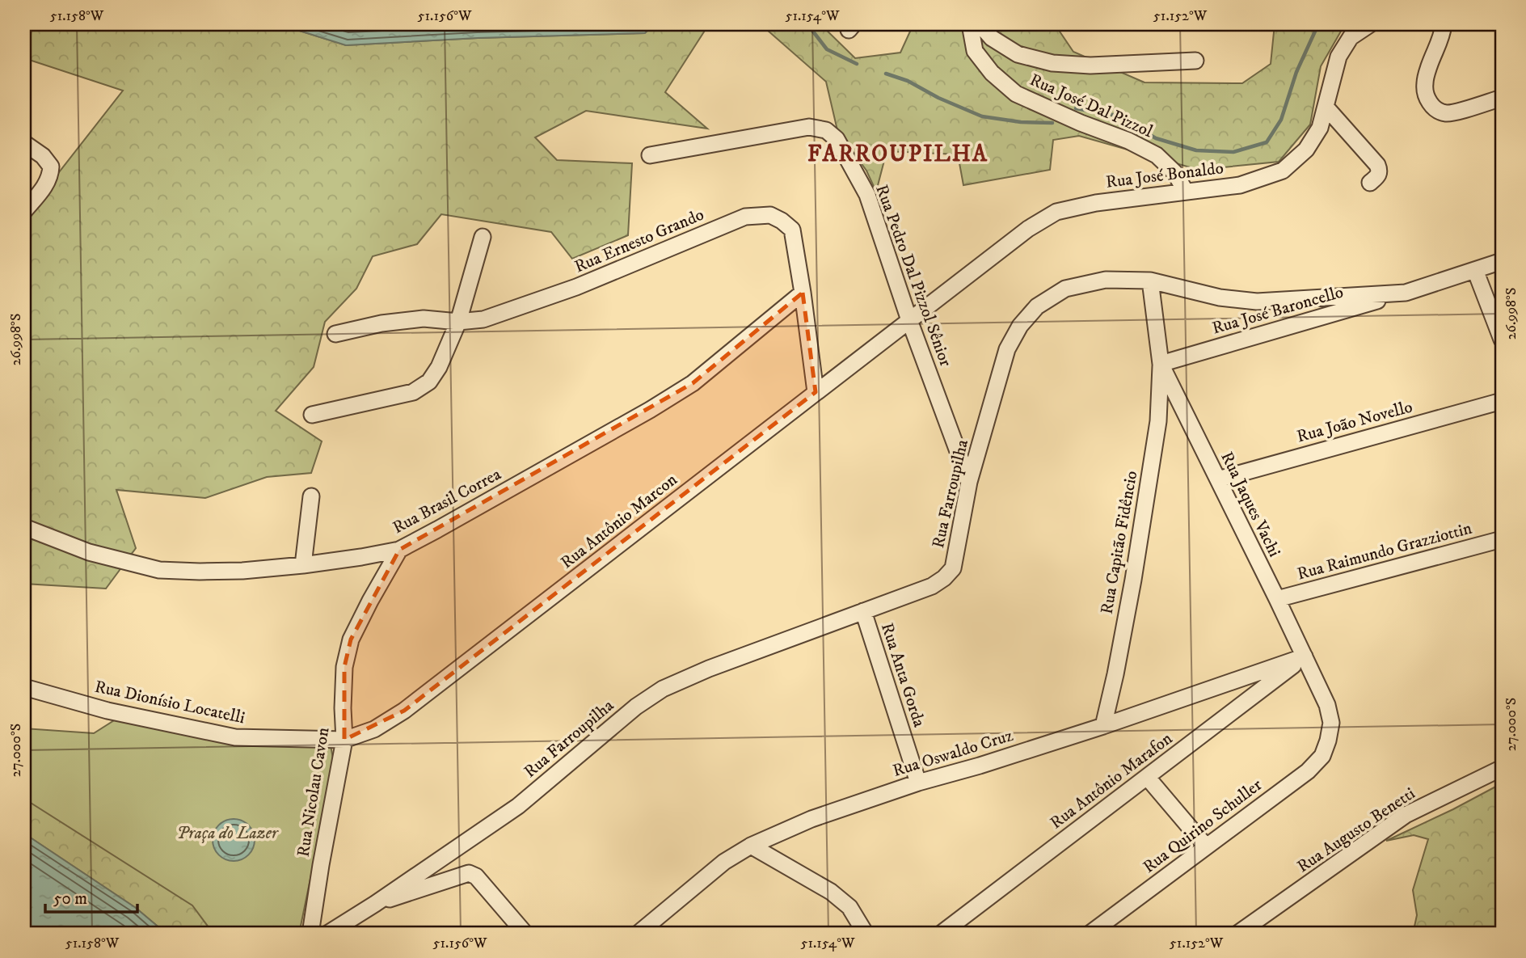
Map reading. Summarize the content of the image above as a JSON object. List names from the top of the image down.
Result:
{
  "streets": {
    "street": [
      "Rua José Dal Pizzol",
      "Rua José Bonaldo",
      "Rua Ernesto Grando",
      "Rua Pedro Dal Pizzol Sênior",
      "Rua José Baroncello",
      "Rua João Novello",
      "Rua Farroupilha",
      "Rua Brasil Correa",
      "Rua Jaques Vachi",
      "Rua Antônio Marcon",
      "Rua Capitão Fidêncio",
      "Rua Raimundo Grazziottin",
      "Rua Anta Gorda",
      "Rua Dionísio Locatelli",
      "Rua Oswaldo Cruz",
      "Rua Antônio Marafon",
      "Rua Nicolau Cavon",
      "Rua Quirino Schuller",
      "Rua Augusto Benetti"
    ]
  },
  "crossings": [
    ["Rua José Dal Pizzol", "Rua José Bonaldo"],
    ["Rua José Bonaldo", "Rua Pedro Dal Pizzol Sênior"],
    ["Rua José Bonaldo", "Rua Antônio Marcon"],
    ["Rua Ernesto Grando", "Rua Brasil Correa"],
    ["Rua Ernesto Grando", "Rua Antônio Marcon"],
    ["Rua Pedro Dal Pizzol Sênior", "Rua Farroupilha"],
    ["Rua Pedro Dal Pizzol Sênior", "Rua Antônio Marcon"],
    ["Rua José Baroncello", "Rua Farroupilha"],
    ["Rua José Baroncello", "Rua Jaques Vachi"],
    ["Rua José Baroncello", "Rua Capitão Fidêncio"],
    ["Rua João Novello", "Rua Jaques Vachi"],
    ["Rua Farroupilha", "Rua Jaques Vachi"],
    ["Rua Farroupilha", "Rua Anta Gorda"],
    ["Rua Brasil Correa", "Rua Nicolau Cavon"],
    ["Rua Jaques Vachi", "Rua Capitão Fidêncio"],
    ["Rua Jaques Vachi", "Rua Raimundo Grazziottin"],
    ["Rua Jaques Vachi", "Rua Oswaldo Cruz"],
    ["Rua Jaques Vachi", "Rua Antônio Marafon"],
    ["Rua Jaques Vachi", "Rua Quirino Schuller"],
    ["Rua Antônio Marcon", "Rua Dionísio Locatelli"],
    ["Rua Antônio Marcon", "Rua Nicolau Cavon"],
    ["Rua Capitão Fidêncio", "Rua Oswaldo Cruz"],
    ["Rua Anta Gorda", "Rua Oswaldo Cruz"],
    ["Rua Dionísio Locatelli", "Rua Nicolau Cavon"],
    ["Rua Oswaldo Cruz", "Rua Antônio Marafon"]
  ],
  "districts": ["FARROUPILHA"],
  "parks": ["Praça do Lazer"],
  "scale_bar": "50 m",
  "coordinates": [
    "51.158°W",
    "51.156°W",
    "51.154°W",
    "51.152°W",
    "26.998°S",
    "27.000°S"
  ]
}
